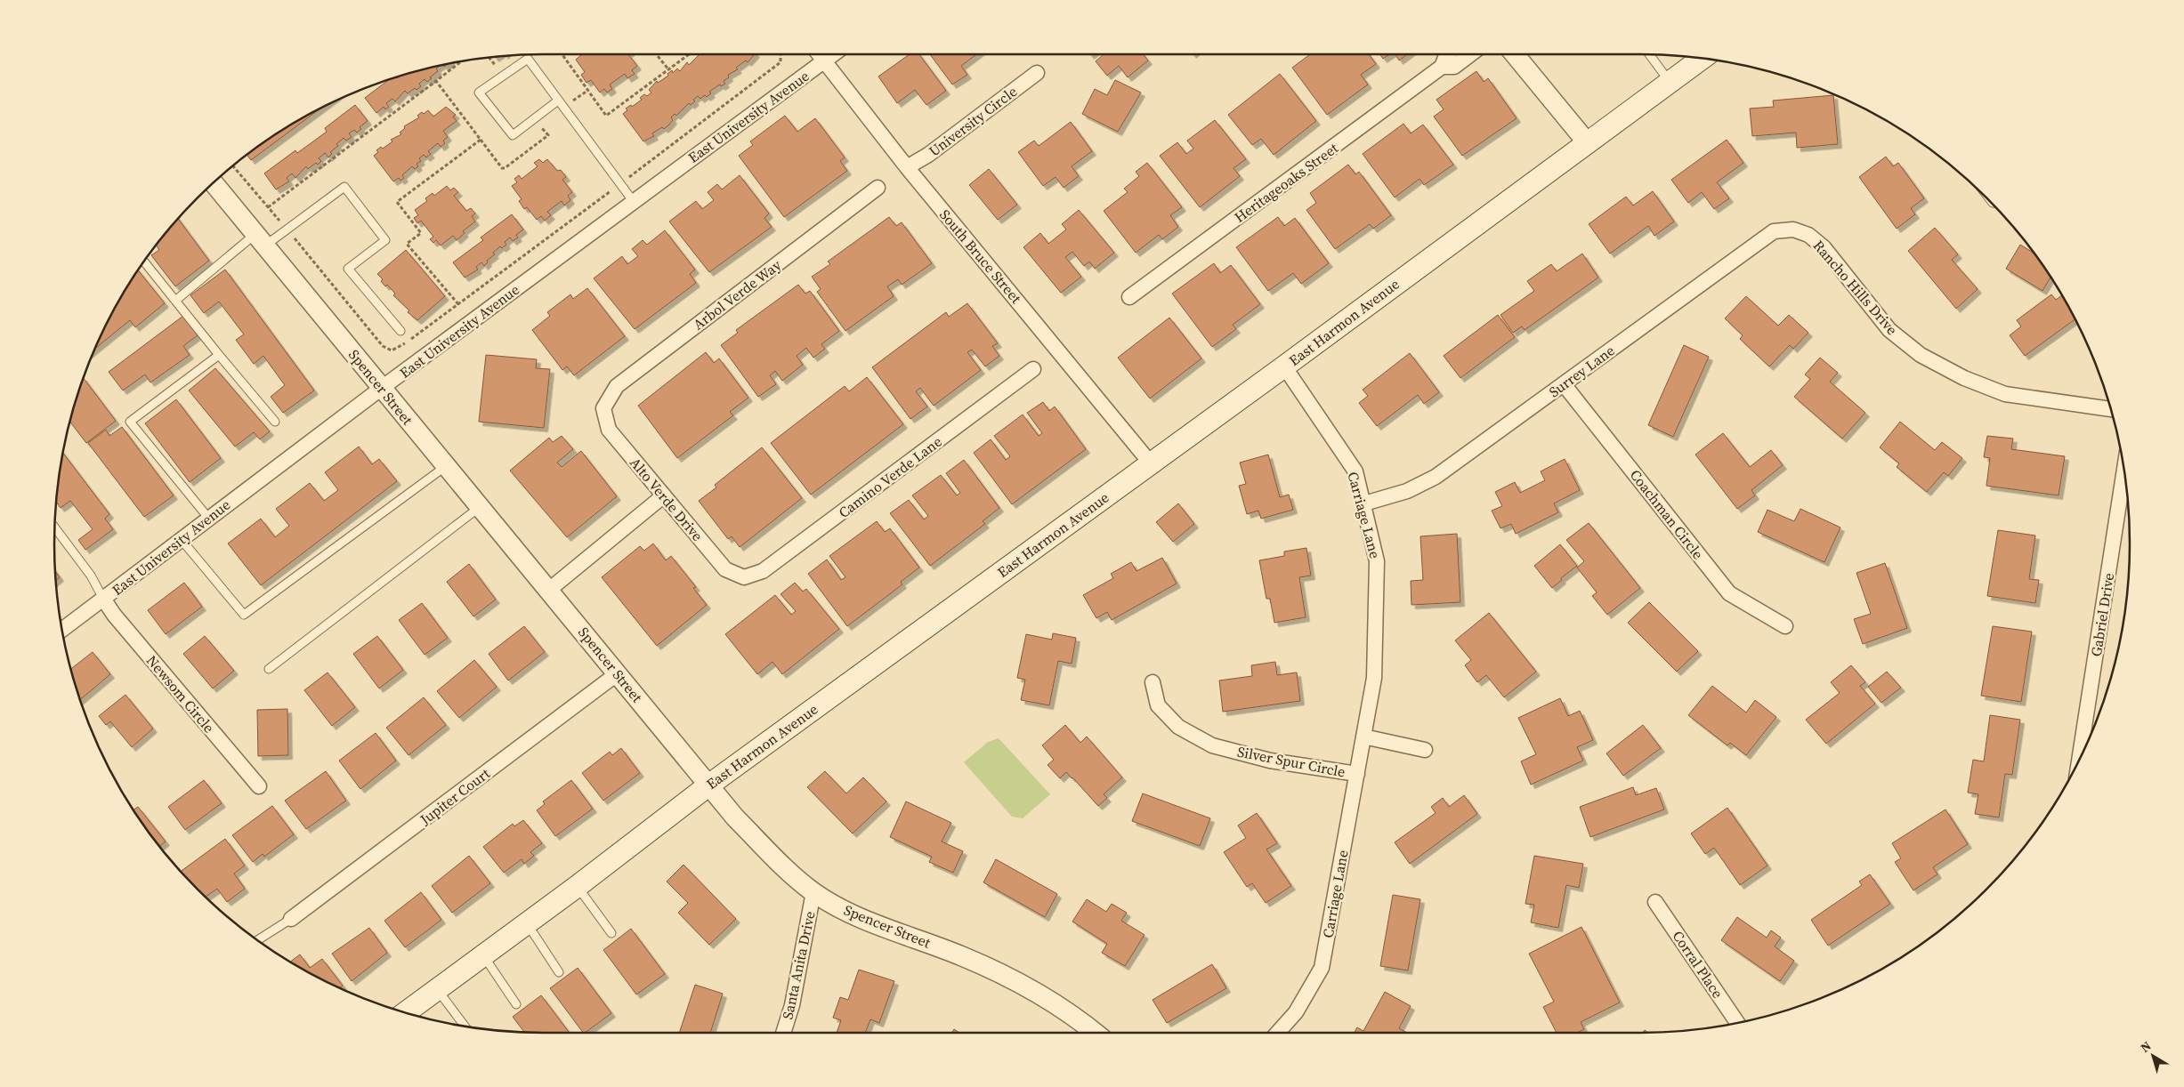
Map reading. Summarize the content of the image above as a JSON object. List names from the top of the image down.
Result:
{
  "streets": {
    "main road": ["East Harmon Avenue"],
    "street": [
      "East University Avenue",
      "University Circle",
      "Heritageoaks Street",
      "South Bruce Street",
      "Rancho Hills Drive",
      "Arbol Verde Way",
      "Surrey Lane",
      "Spencer Street",
      "Camino Verde Lane",
      "Alto Verde Drive",
      "Coachman Circle",
      "Carriage Lane",
      "Gabriel Drive",
      "Newsom Circle",
      "Silver Spur Circle",
      "Jupiter Court",
      "Corral Place",
      "Santa Anita Drive"
    ]
  },
  "crossings": [
    ["East University Avenue", "South Bruce Street"],
    ["East University Avenue", "Spencer Street"],
    ["East University Avenue", "Newsom Circle"],
    ["University Circle", "South Bruce Street"],
    ["South Bruce Street", "East Harmon Avenue"],
    ["Rancho Hills Drive", "Surrey Lane"],
    ["Arbol Verde Way", "Alto Verde Drive"],
    ["East Harmon Avenue", "Spencer Street"],
    ["East Harmon Avenue", "Carriage Lane"],
    ["Surrey Lane", "Coachman Circle"],
    ["Surrey Lane", "Carriage Lane"],
    ["Spencer Street", "Jupiter Court"],
    ["Spencer Street", "Santa Anita Drive"],
    ["Camino Verde Lane", "Alto Verde Drive"],
    ["Carriage Lane", "Silver Spur Circle"]
  ],
  "north": "top left"
}
